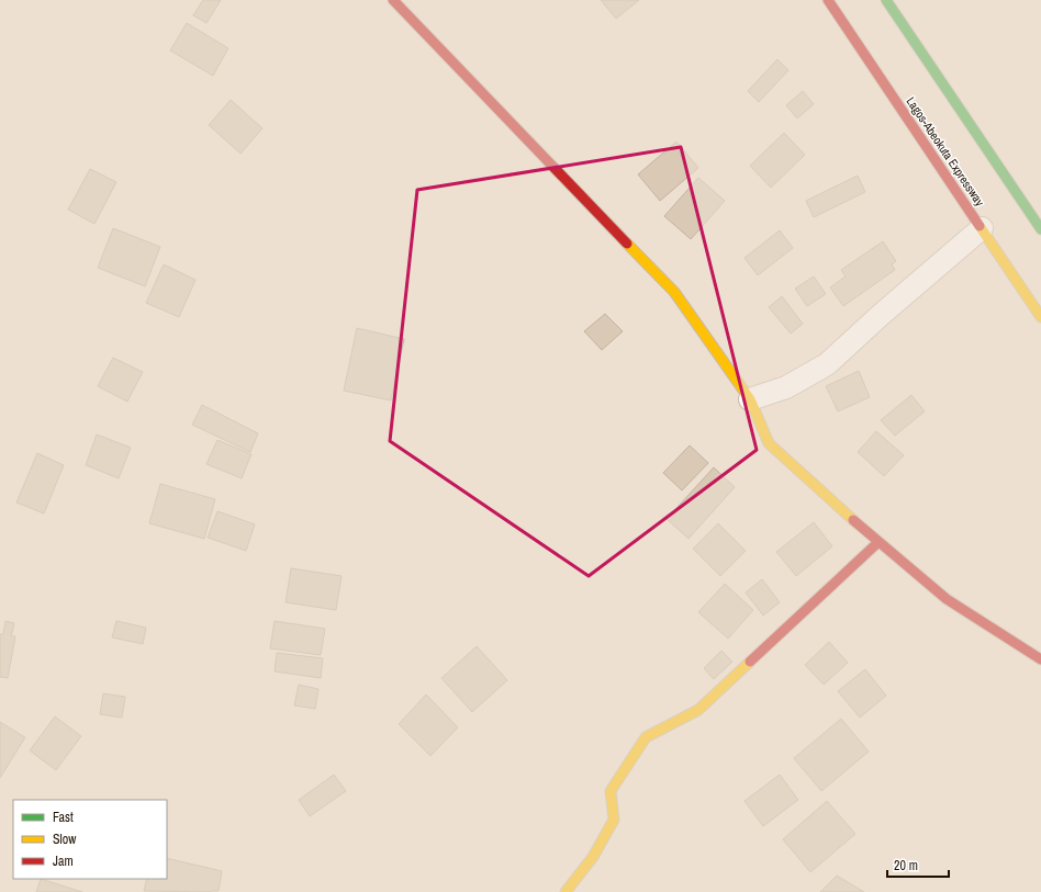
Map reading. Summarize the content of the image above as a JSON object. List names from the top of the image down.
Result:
{
  "streets": {
    "main road": ["Lagos-Abeokuta Expressway"]
  },
  "legend": ["Fast", "Slow", "Jam"],
  "scale_bar": "20 m"
}
